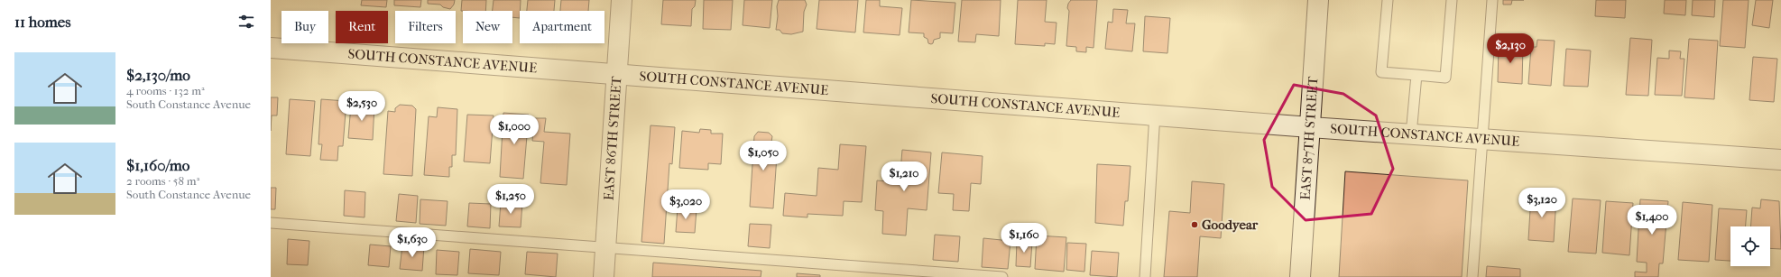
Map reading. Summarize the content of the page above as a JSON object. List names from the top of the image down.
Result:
{
  "streets": {
    "street": ["SOUTH CONSTANCE AVENUE", "EAST 86TH STREET", "EAST 87TH STREET"]
  },
  "crossings": [
    ["SOUTH CONSTANCE AVENUE", "EAST 86TH STREET"],
    ["SOUTH CONSTANCE AVENUE", "EAST 87TH STREET"]
  ],
  "places": ["Goodyear"],
  "page": {
    "heading": "11 homes",
    "chip": [
      "Buy",
      "Rent",
      "Filters",
      "New",
      "Apartment"
    ],
    "price": [
      "$2,130",
      "$2,530",
      "$1,000",
      "$1,050",
      "$1,210",
      "$1,250",
      "$3,120",
      "$3,020",
      "$1,400",
      "$1,160",
      "$1,630"
    ],
    "list": [
      {
        "name": "$2,130/mo",
        "note": "4 rooms · 132 m² · South Constance Avenue"
      },
      {
        "name": "$1,160/mo",
        "note": "2 rooms · 58 m² · South Constance Avenue"
      }
    ]
  }
}
